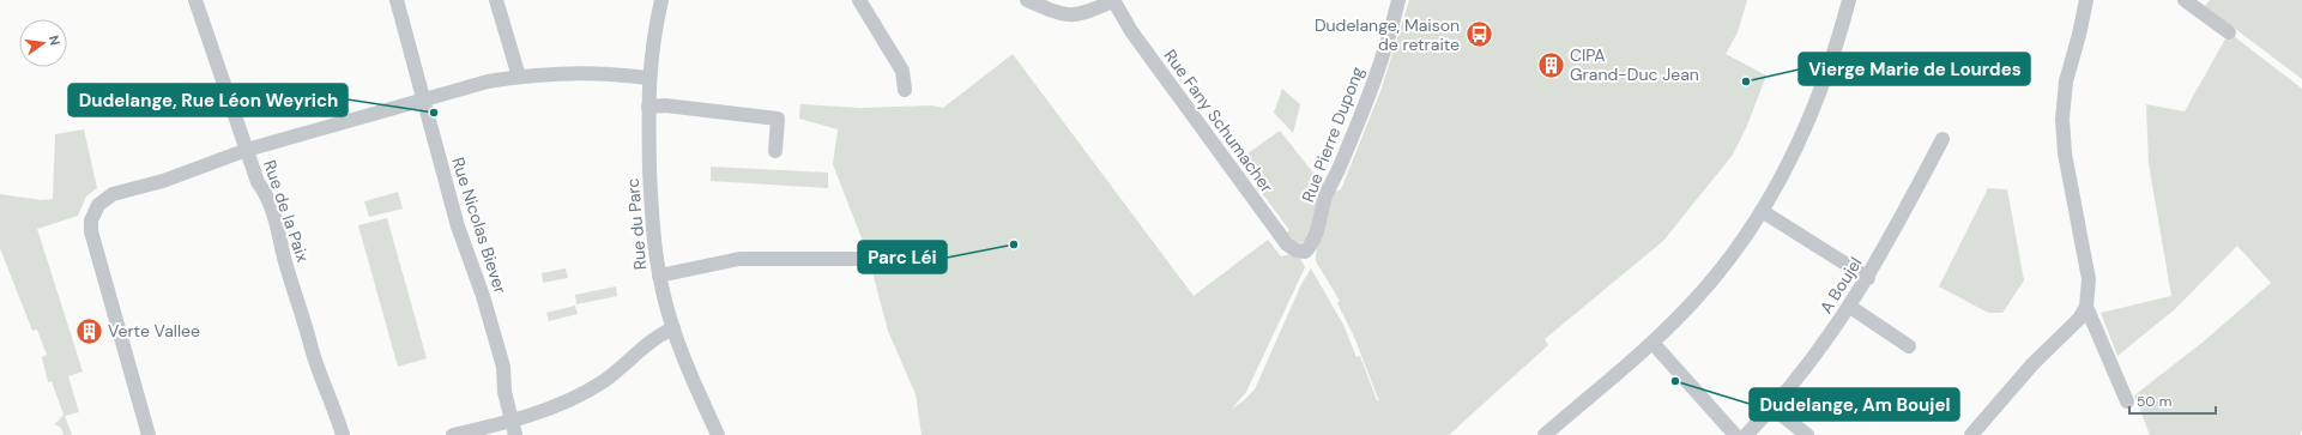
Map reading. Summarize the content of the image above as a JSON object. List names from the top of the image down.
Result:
{
  "streets": {
    "street": [
      "Rue Fany Schumacher",
      "Rue Pierre Dupong",
      "Rue de la Paix",
      "Rue du Parc",
      "Rue Nicolas Biever",
      "A Boujel"
    ]
  },
  "crossings": [
    ["Rue Fany Schumacher", "Rue Pierre Dupong"]
  ],
  "places": {
    "bus stop": ["Dudelange, Maison de retraite"],
    "building": ["CIPA Grand-Duc Jean", "Verte Vallee"],
    "other": [
      "Vierge Marie de Lourdes",
      "Dudelange, Rue Léon Weyrich",
      "Parc Léi",
      "Dudelange, Am Boujel"
    ]
  },
  "scale_bar": "50 m",
  "north": "right"
}
